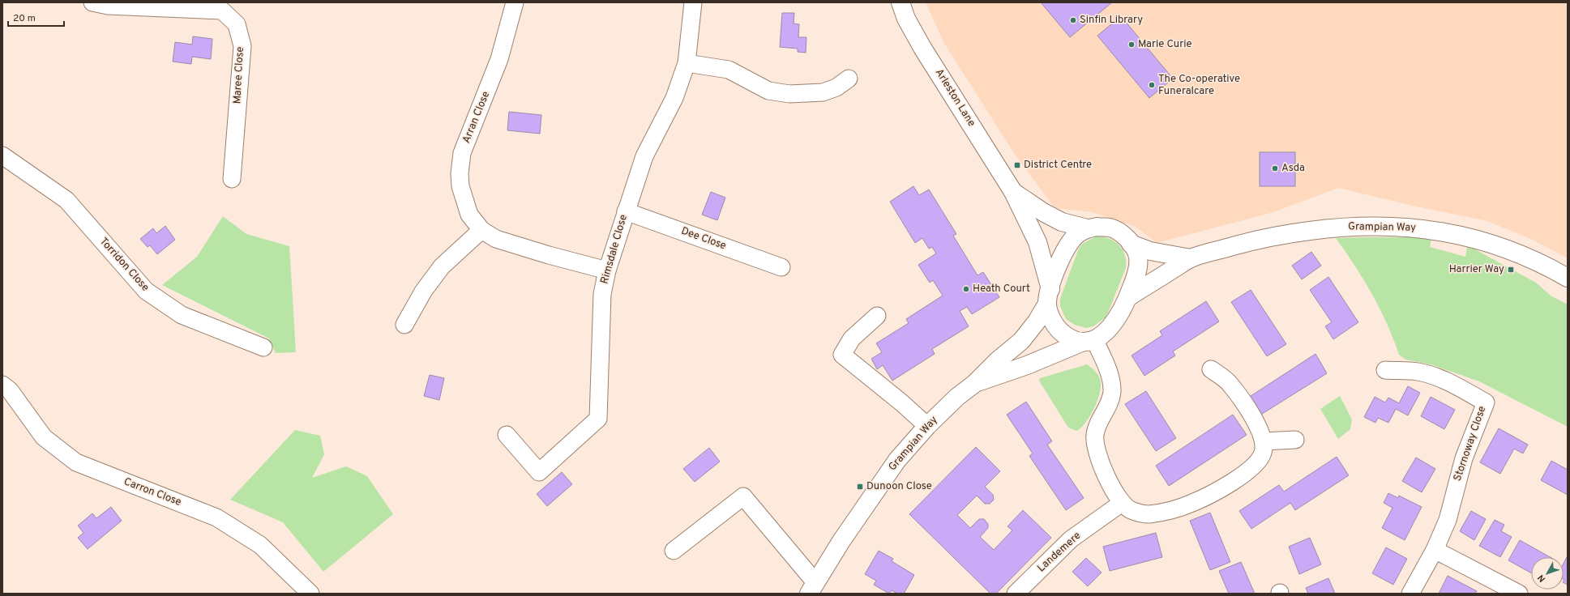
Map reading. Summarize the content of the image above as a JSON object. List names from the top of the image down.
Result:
{
  "streets": {
    "street": [
      "Maree Close",
      "Arleston Lane",
      "Arran Close",
      "Grampian Way",
      "Dee Close",
      "Rimsdale Close",
      "Torridon Close",
      "Stornoway Close",
      "Carron Close",
      "Landemere"
    ]
  },
  "crossings": [
    ["Arleston Lane", "Grampian Way"],
    ["Arran Close", "Rimsdale Close"],
    ["Dee Close", "Rimsdale Close"]
  ],
  "places": {
    "other": [
      "Sinfin Library",
      "Marie Curie",
      "The Co-operative Funeralcare",
      "Asda",
      "Heath Court"
    ],
    "transit": ["District Centre", "Harrier Way", "Dunoon Close"]
  },
  "scale_bar": "20 m",
  "north": "bottom left"
}
